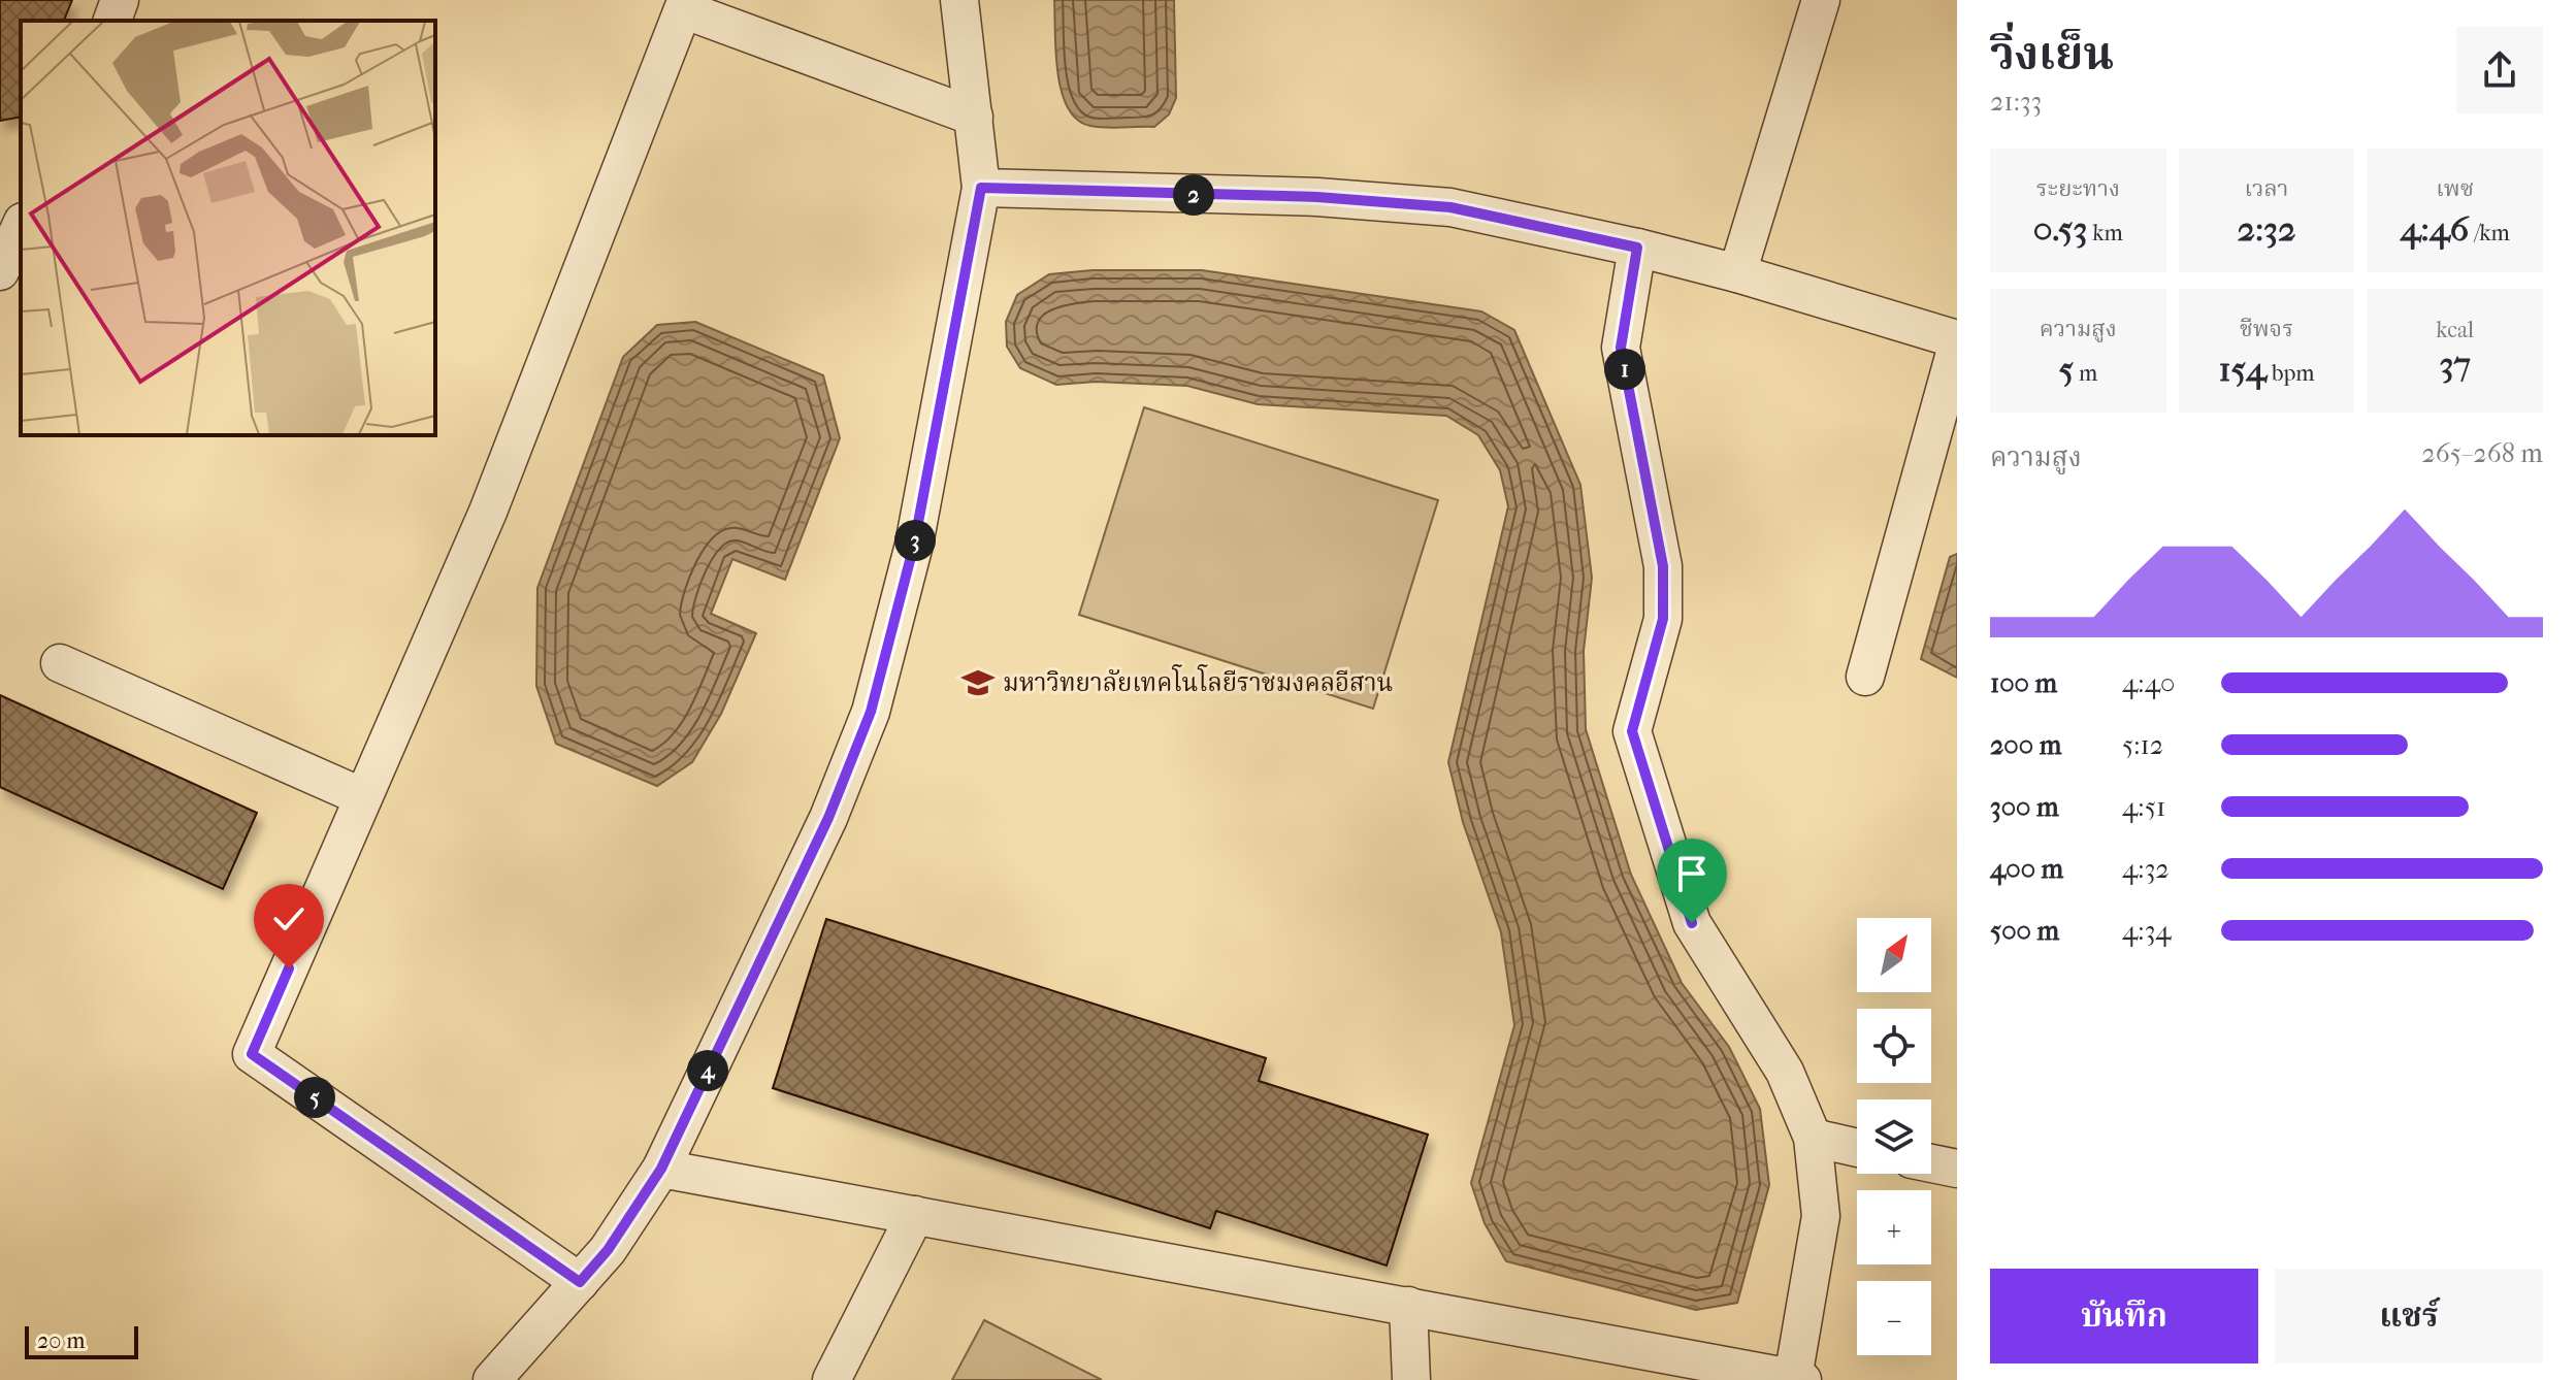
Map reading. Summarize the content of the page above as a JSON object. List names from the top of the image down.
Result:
{
  "places": {
    "school or university": ["มหาวิทยาลัยเทคโนโลยีราชมงคลอีสาน"]
  },
  "scale_bar": "20 m",
  "north": "top right",
  "page": {
    "heading": ["วิ่งเย็น", "21:33"],
    "stats": [
      ["ระยะทาง", "0.53 km"],
      ["เวลา", "2:32"],
      ["เพซ", "4:46 /km"],
      ["ความสูง", "5 m"],
      ["ชีพจร", "154 bpm"],
      ["kcal", "37"]
    ],
    "pins": [
      "2",
      "1",
      "3",
      "4",
      "5"
    ],
    "chart": ["ความสูง", "265–268 m"],
    "list": [
      {
        "name": "100 m",
        "note": "4:40"
      },
      {
        "name": "200 m",
        "note": "5:12"
      },
      {
        "name": "300 m",
        "note": "4:51"
      },
      {
        "name": "400 m",
        "note": "4:32"
      },
      {
        "name": "500 m",
        "note": "4:34"
      }
    ],
    "map_buttons": ["+", "−"],
    "buttons": ["บันทึก", "แชร์"],
    "scale": "20 m"
  }
}
